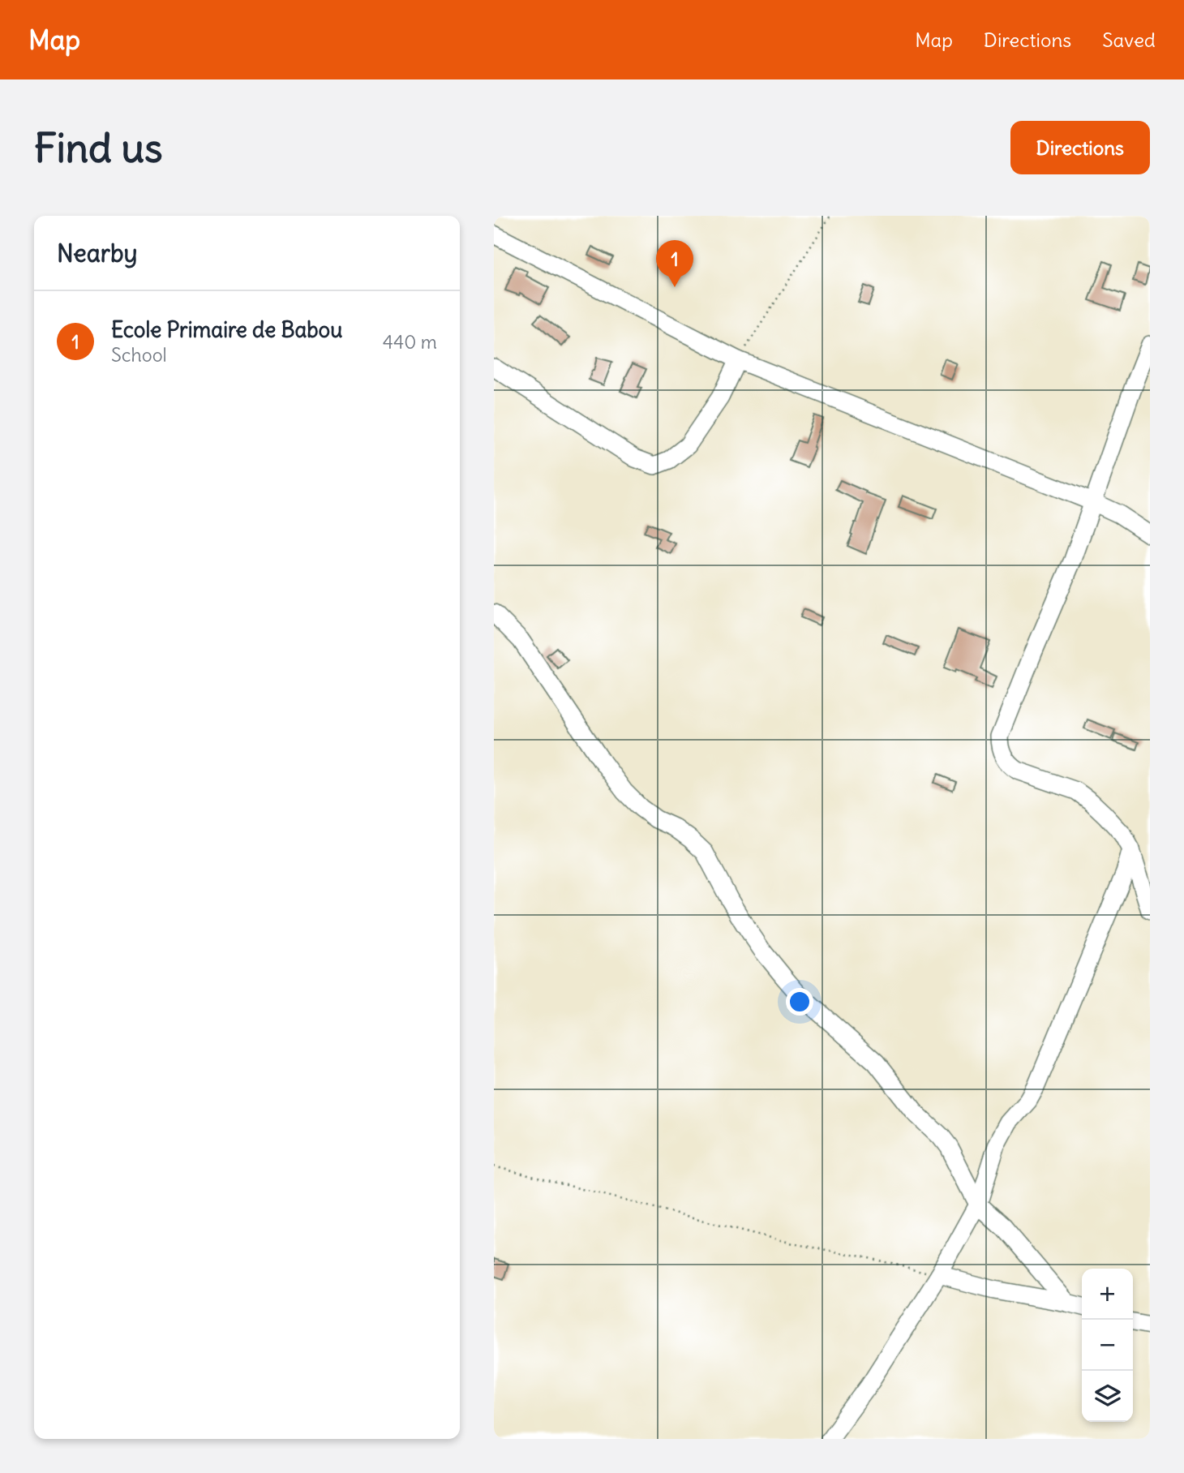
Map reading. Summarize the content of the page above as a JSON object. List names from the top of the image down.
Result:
{
  "page": {
    "header": "Map",
    "nav": ["Map", "Directions", "Saved"],
    "buttons": "Directions",
    "title": "Find us",
    "heading": "Nearby",
    "pins": "1",
    "list": [
      {
        "mark": "1",
        "name": "Ecole Primaire de Babou",
        "note": "School",
        "value": "440 m"
      }
    ],
    "map_buttons": ["+", "−"]
  }
}
